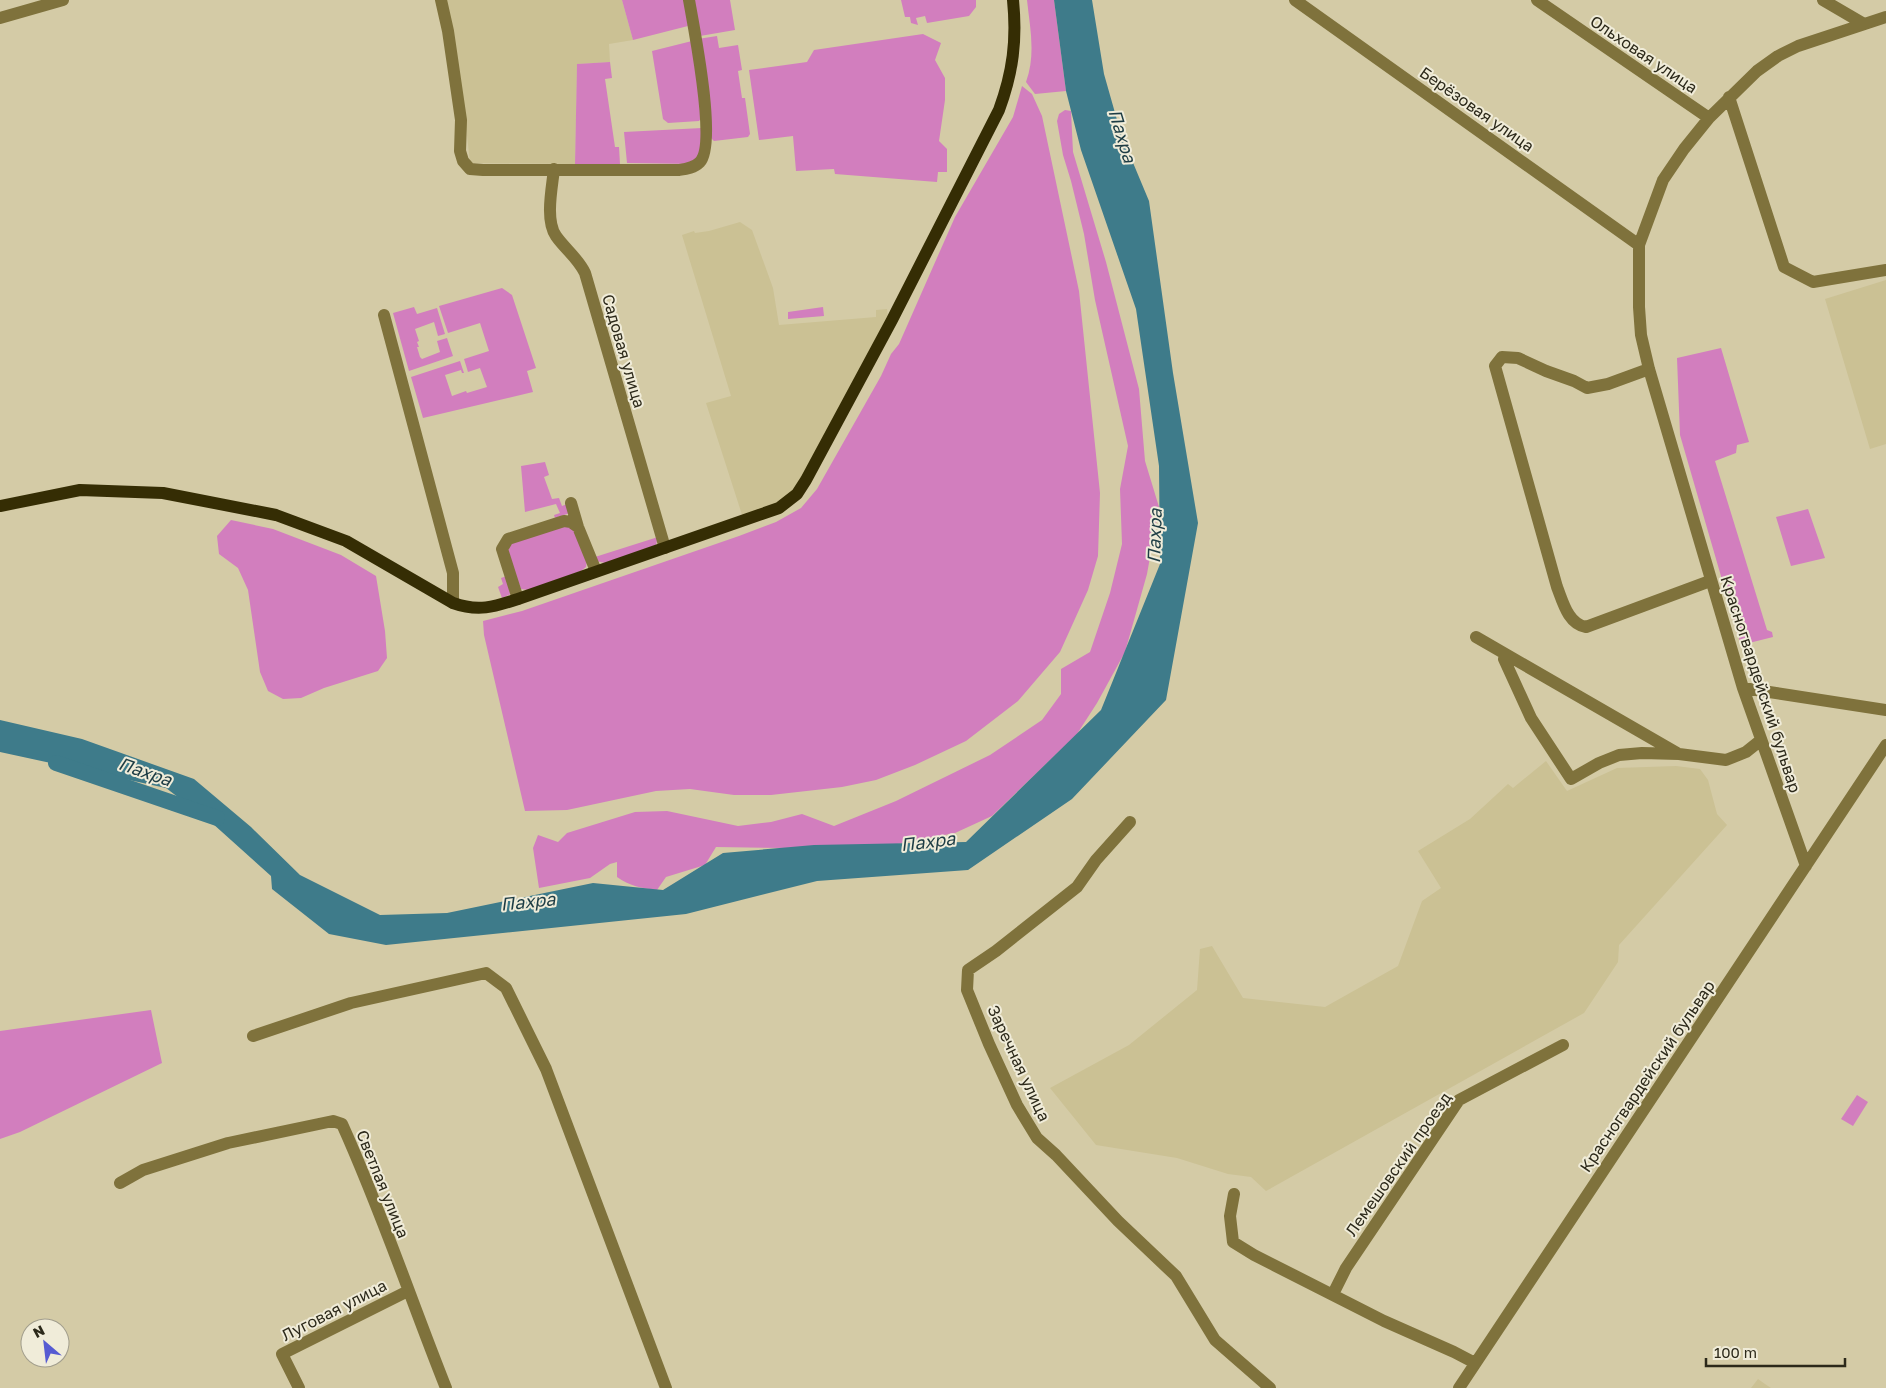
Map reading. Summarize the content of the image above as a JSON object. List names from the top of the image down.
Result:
{
  "streets": {
    "street": [
      "Ольховая улица",
      "Берёзовая улица",
      "Садовая улица",
      "Красногвардейский бульвар",
      "Заречная улица",
      "Лемешовский проезд",
      "Светлая улица",
      "Луговая улица"
    ]
  },
  "crossings": [
    ["Ольховая улица", "Красногвардейский бульвар"],
    ["Берёзовая улица", "Красногвардейский бульвар"],
    ["Светлая улица", "Луговая улица"]
  ],
  "water": ["Пахра"],
  "scale_bar": "100 m",
  "north": "top left"
}
